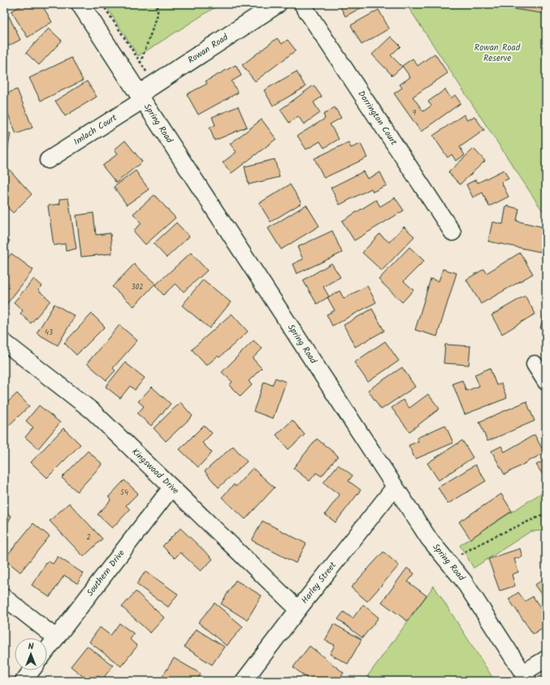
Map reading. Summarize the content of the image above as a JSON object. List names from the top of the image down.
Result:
{
  "streets": {
    "main road": ["Rowan Road", "Spring Road"],
    "street": [
      "Dorrington Court",
      "Imlach Court",
      "Kingswood Drive",
      "Southern Drive",
      "Harley Street"
    ]
  },
  "crossings": [
    ["Rowan Road", "Spring Road"],
    ["Rowan Road", "Imlach Court"],
    ["Spring Road", "Imlach Court"],
    ["Spring Road", "Harley Street"],
    ["Kingswood Drive", "Southern Drive"],
    ["Kingswood Drive", "Harley Street"]
  ],
  "parks": ["Rowan Road Reserve"],
  "house_numbers": [
    "9",
    "302",
    "43",
    "54",
    "2"
  ],
  "north": "top"
}
